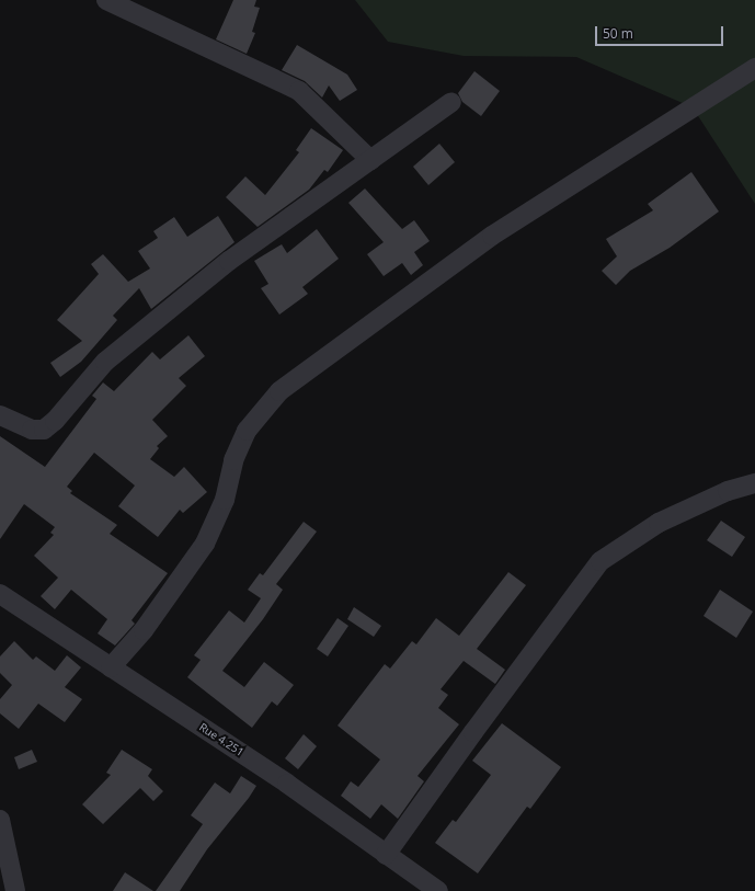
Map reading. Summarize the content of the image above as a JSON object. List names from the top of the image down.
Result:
{
  "streets": {
    "street": ["Rue 4.251"]
  },
  "scale_bar": "50 m"
}
